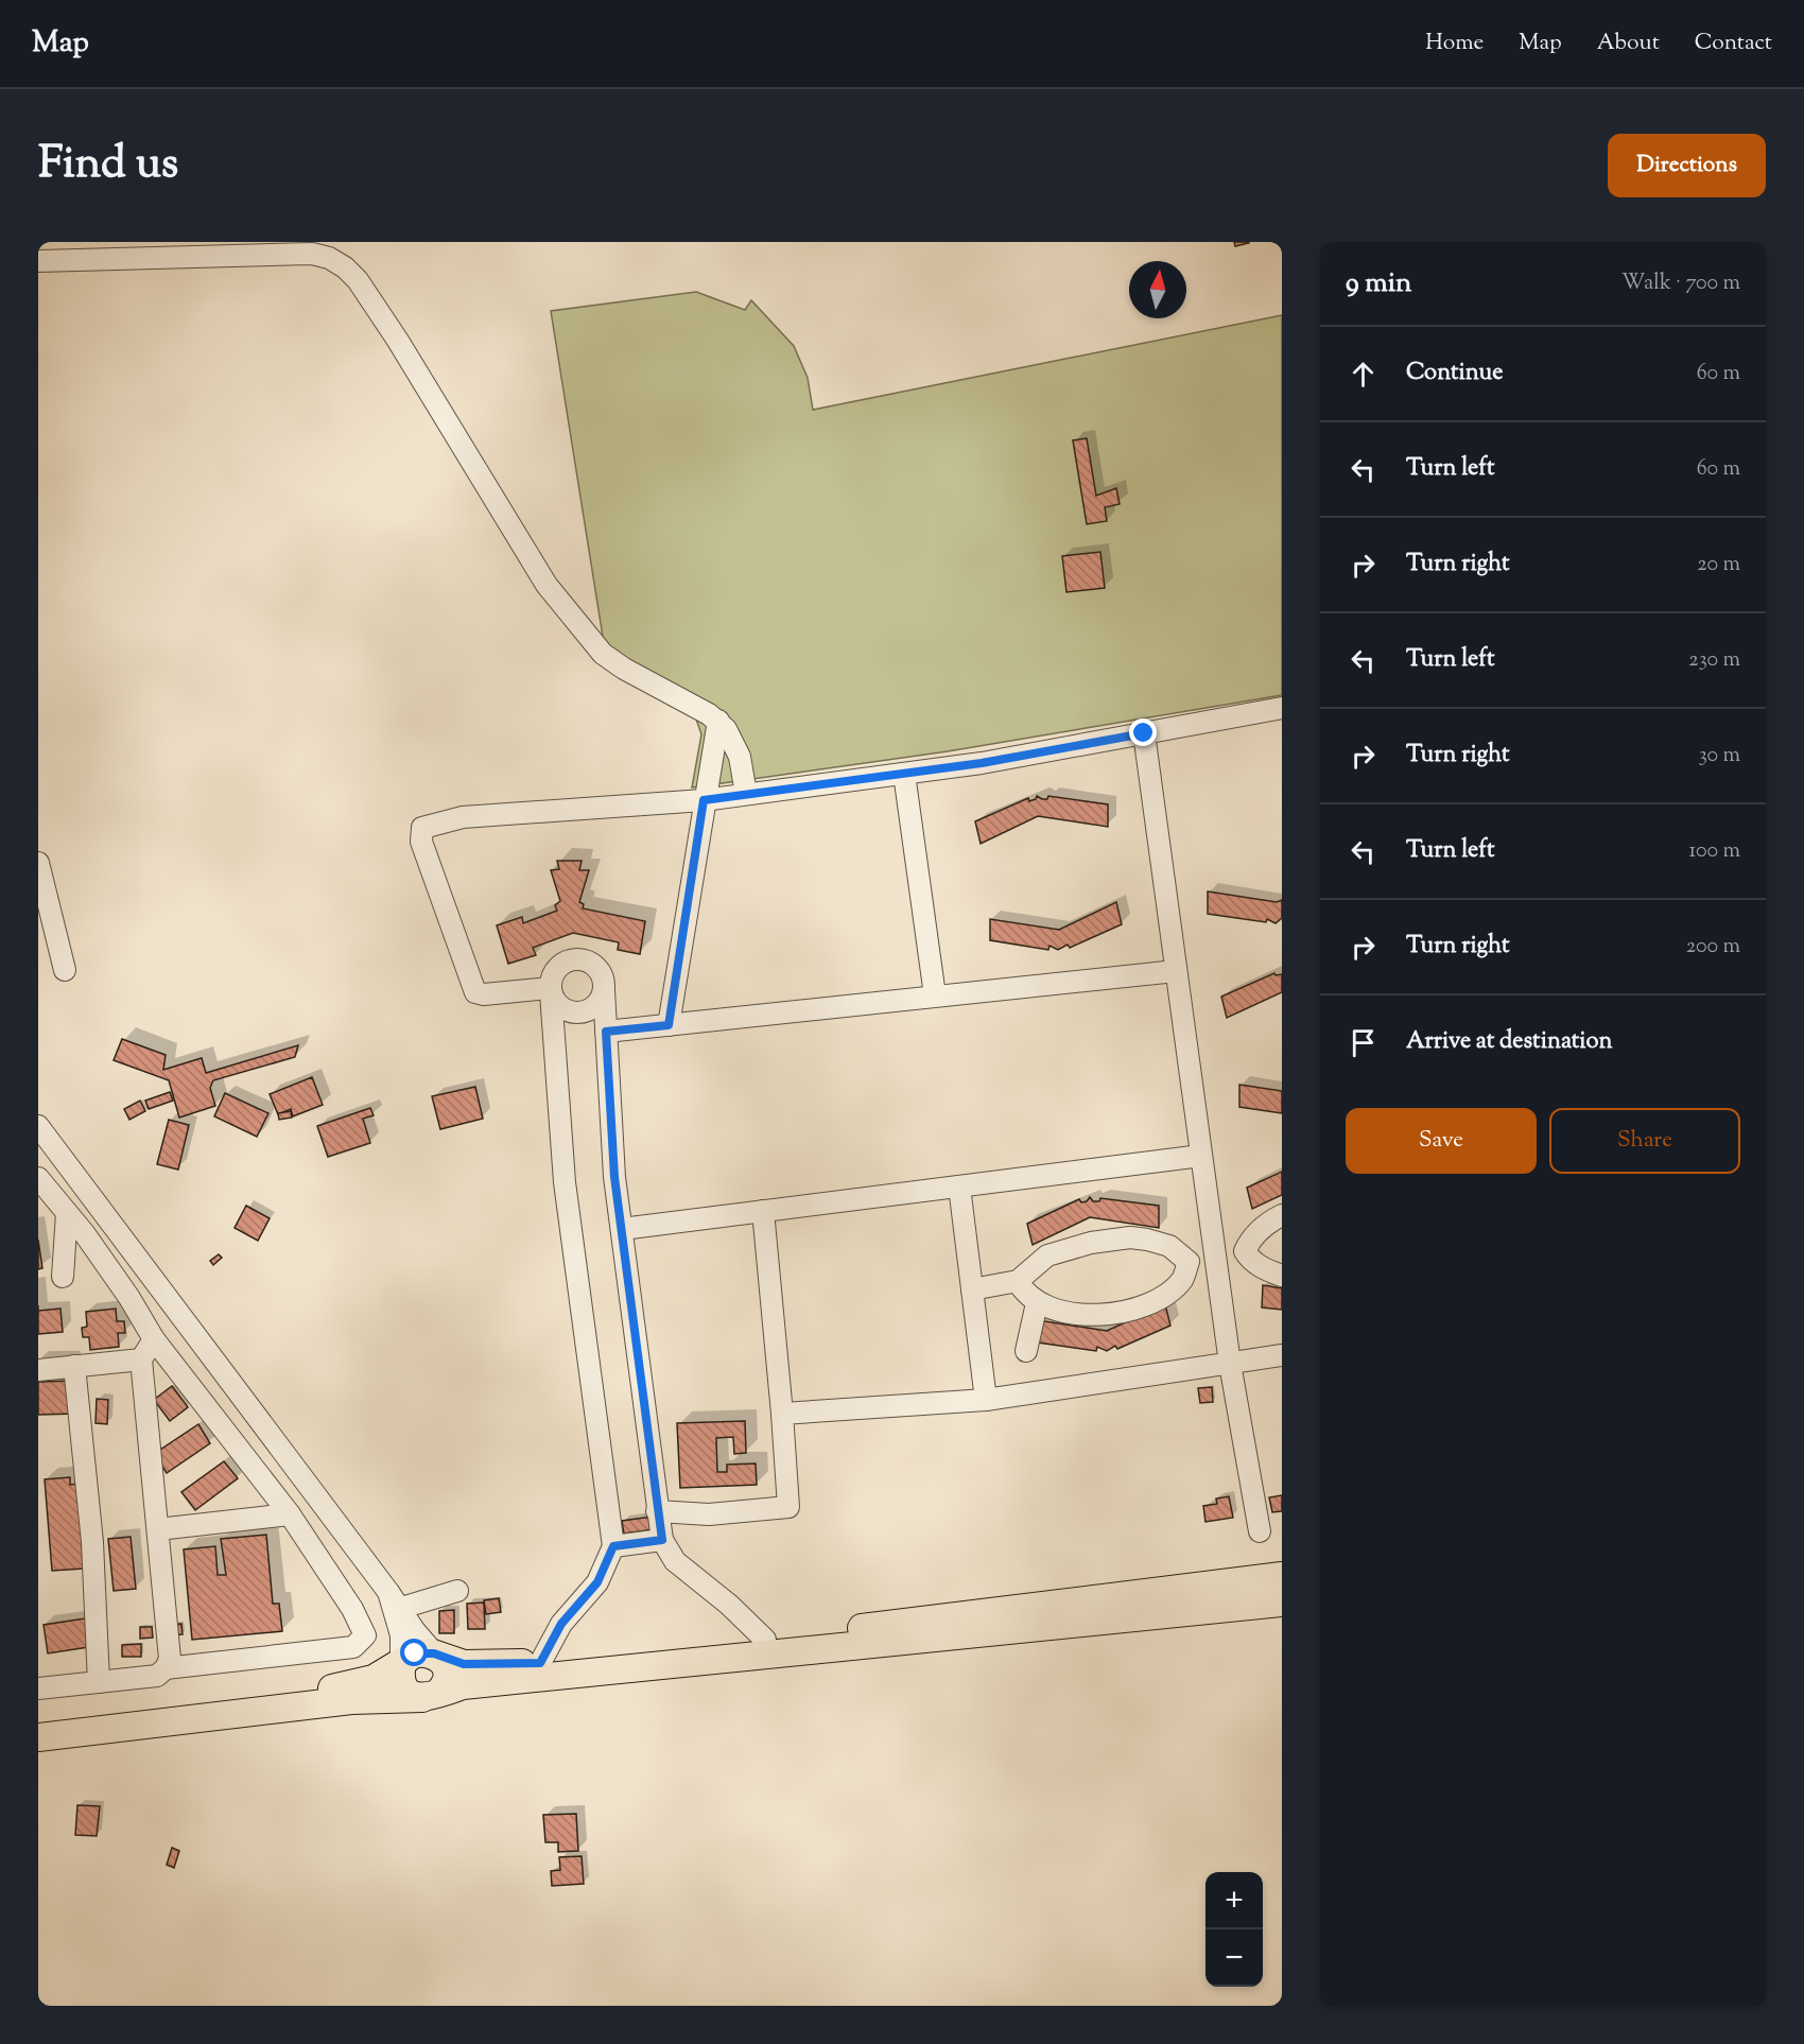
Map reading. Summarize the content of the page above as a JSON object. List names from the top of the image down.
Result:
{
  "north": "top",
  "page": {
    "header": "Map",
    "nav": [
      "Home",
      "Map",
      "About",
      "Contact"
    ],
    "title": "Find us",
    "buttons": [
      "Directions",
      ["Save", "Share"]
    ],
    "heading": ["9 min", "Walk · 700 m"],
    "list": [
      ["Continue", "60 m"],
      ["Turn left", "60 m"],
      ["Turn right", "20 m"],
      ["Turn left", "230 m"],
      ["Turn right", "30 m"],
      ["Turn left", "100 m"],
      ["Turn right", "200 m"],
      "Arrive at destination"
    ],
    "map_buttons": ["+", "−"]
  }
}
